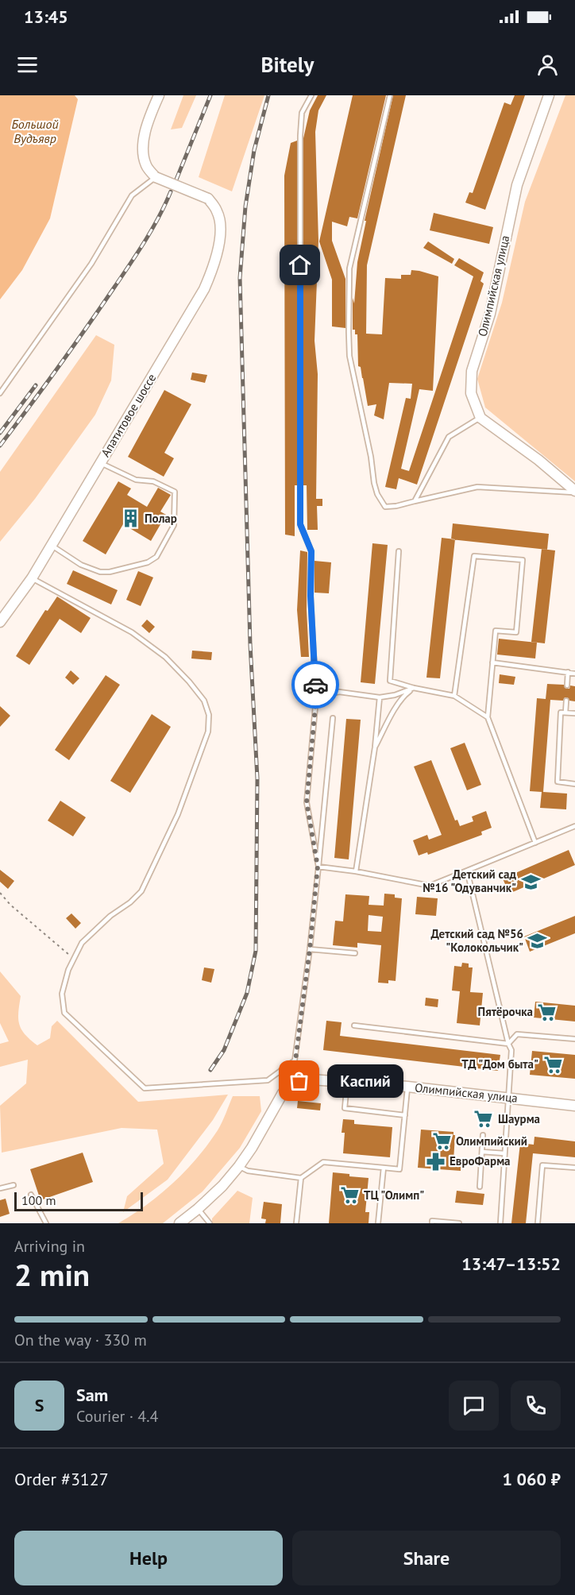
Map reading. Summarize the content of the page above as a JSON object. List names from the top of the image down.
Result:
{
  "streets": {
    "street": ["Олимпийская улица", "Апатитовое шоссе"]
  },
  "water": ["Большой Вудъявр"],
  "places": {
    "building": ["Полар"],
    "school or university": ["Детский сад №16 \"Одуванчик\"", "Детский сад №56 \"Колокольчик\""],
    "supermarket": [
      "Пятёрочка",
      "ТД \"Дом быта\"",
      "Шаурма",
      "Олимпийский",
      "ТЦ \"Олимп\""
    ],
    "other": ["Каспий"],
    "pharmacy": ["ЕвроФарма"]
  },
  "scale_bar": "100 m",
  "page": {
    "status": "13:45",
    "header": "Bitely",
    "bubble": "Каспий",
    "scale": "100 m",
    "heading": ["2 min", "Arriving in", "13:47–13:52"],
    "panel": [
      "Sam",
      "Courier · 4.4",
      "Order #3127",
      "1 060 ₽"
    ],
    "bar": "On the way · 330 m",
    "round": "S",
    "buttons": ["Help", "Share"]
  }
}
